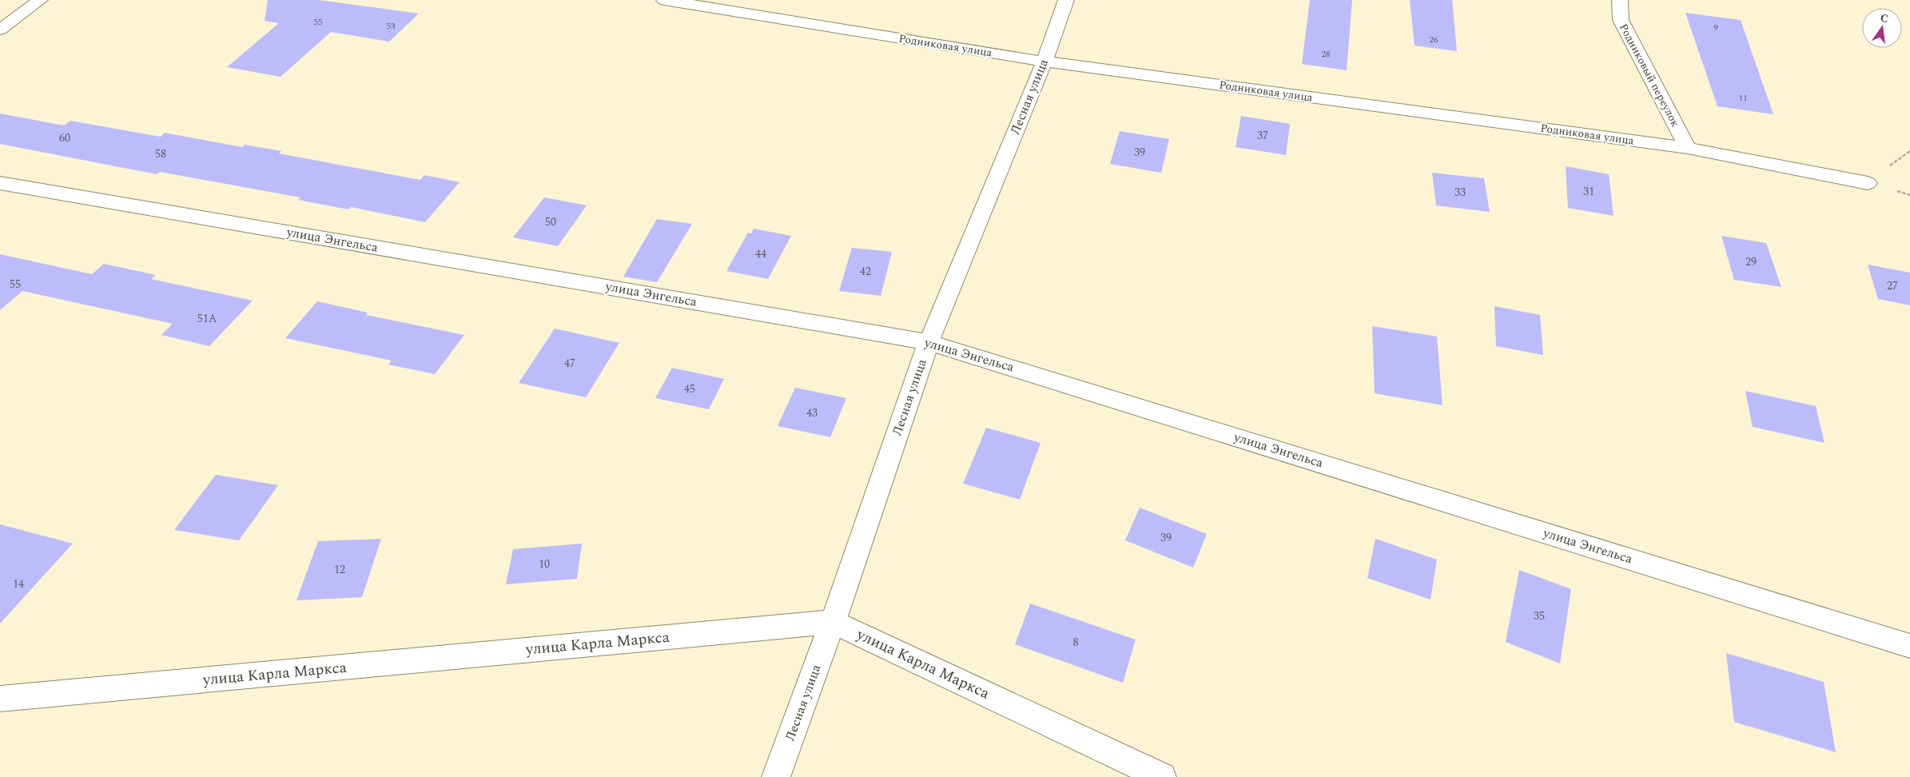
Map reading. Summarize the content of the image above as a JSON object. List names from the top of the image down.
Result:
{
  "streets": {
    "street": [
      "Родниковая улица",
      "Родниковый переулок",
      "Лесная улица",
      "улица Энгельса",
      "улица Карла Маркса"
    ]
  },
  "crossings": [
    ["Родниковая улица", "Родниковый переулок"],
    ["Родниковая улица", "Лесная улица"],
    ["Лесная улица", "улица Энгельса"],
    ["Лесная улица", "улица Карла Маркса"]
  ],
  "house_numbers": [
    "55",
    "53",
    "9",
    "26",
    "28",
    "11",
    "37",
    "60",
    "39",
    "58",
    "31",
    "33",
    "50",
    "44",
    "29",
    "42",
    "55",
    "27",
    "51А",
    "47",
    "45",
    "43",
    "39",
    "10",
    "12",
    "14",
    "35",
    "8"
  ],
  "north": "top"
}
